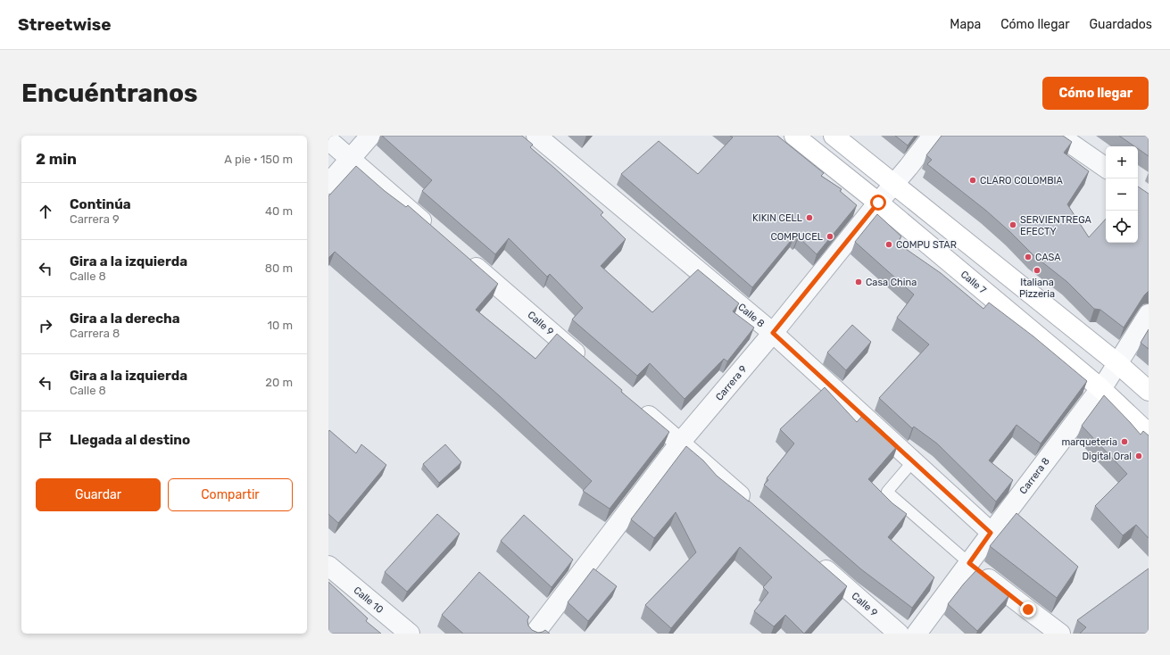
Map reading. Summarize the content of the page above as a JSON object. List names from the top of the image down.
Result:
{
  "streets": {
    "street": [
      "Calle 7",
      "Calle 8",
      "Calle 9",
      "Carrera 9",
      "Carrera 8",
      "Calle 10"
    ]
  },
  "crossings": [
    ["Calle 7", "Carrera 9"],
    ["Calle 7", "Carrera 8"],
    ["Calle 8", "Carrera 9"],
    ["Calle 8", "Carrera 8"]
  ],
  "places": [
    "CLARO COLOMBIA",
    "KIKIN CELL",
    "SERVIENTREGA EFECTY",
    "COMPUCEL",
    "COMPU STAR",
    "CASA",
    "Italiana Pizzeria",
    "Casa China",
    "marqueteria",
    "Digital Oral"
  ],
  "page": {
    "header": "Streetwise",
    "nav": ["Mapa", "Cómo llegar", "Guardados"],
    "buttons": [
      "Cómo llegar",
      ["Guardar", "Compartir"]
    ],
    "title": "Encuéntranos",
    "heading": ["2 min", "A pie · 150 m"],
    "map_buttons": ["+", "−"],
    "list": [
      ["Continúa", "Carrera 9", "40 m"],
      ["Gira a la izquierda", "Calle 8", "80 m"],
      ["Gira a la derecha", "Carrera 8", "10 m"],
      ["Gira a la izquierda", "Calle 8", "20 m"],
      "Llegada al destino"
    ]
  }
}
